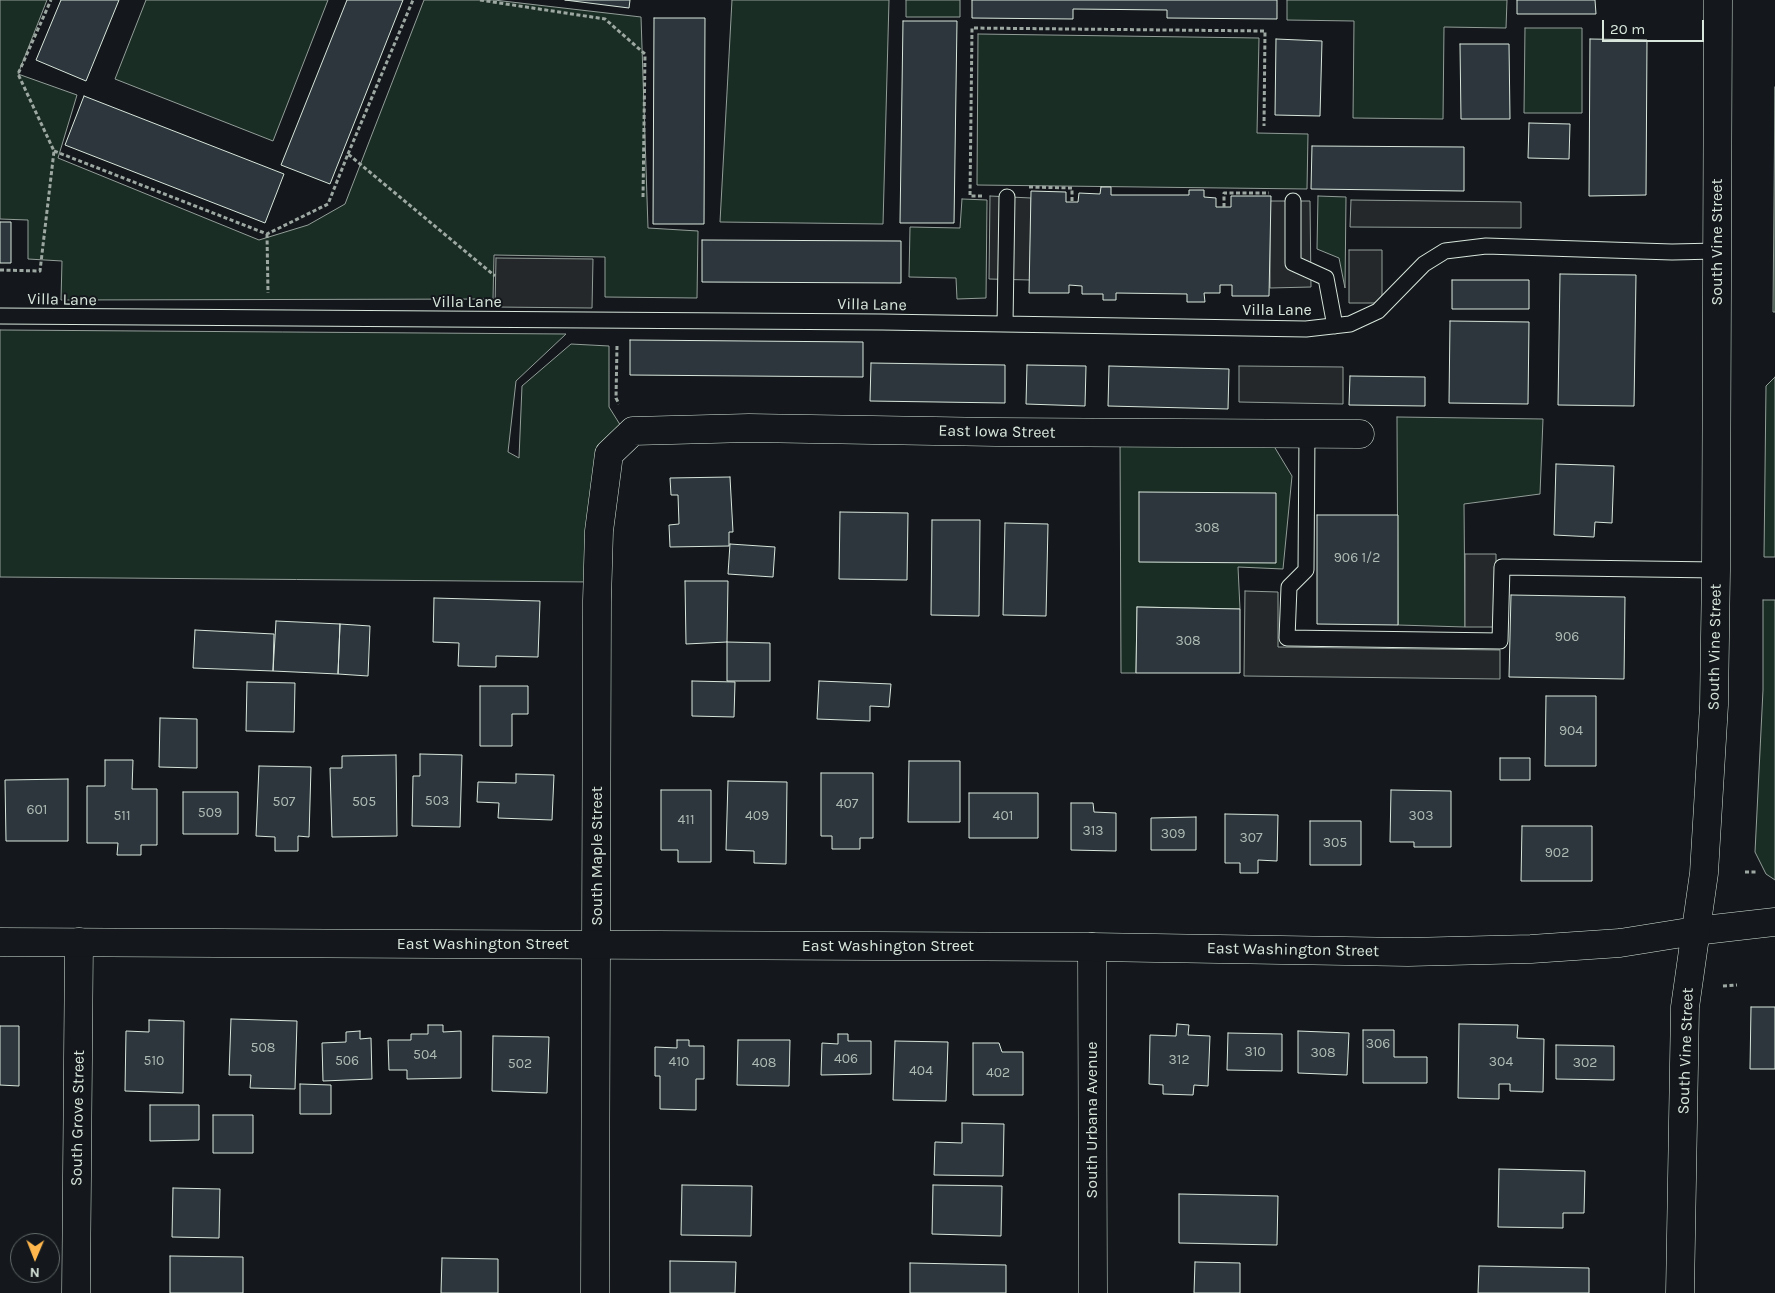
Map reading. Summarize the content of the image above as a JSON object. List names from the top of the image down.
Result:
{
  "streets": {
    "main road": [
      "South Vine Street",
      "East Iowa Street",
      "South Maple Street",
      "East Washington Street",
      "South Grove Street",
      "South Urbana Avenue"
    ],
    "lane": ["Villa Lane"]
  },
  "crossings": [
    ["South Vine Street", "Villa Lane"],
    ["South Vine Street", "East Washington Street"],
    ["East Iowa Street", "South Maple Street"],
    ["South Maple Street", "East Washington Street"],
    ["East Washington Street", "South Grove Street"],
    ["East Washington Street", "South Urbana Avenue"]
  ],
  "house_numbers": [
    "308",
    "906 1/2",
    "906",
    "308",
    "904",
    "503",
    "507",
    "505",
    "407",
    "601",
    "509",
    "511",
    "409",
    "401",
    "303",
    "411",
    "313",
    "309",
    "307",
    "305",
    "902",
    "306",
    "508",
    "310",
    "308",
    "504",
    "406",
    "312",
    "510",
    "506",
    "410",
    "304",
    "408",
    "302",
    "502",
    "404",
    "402"
  ],
  "scale_bar": "20 m",
  "north": "bottom"
}
